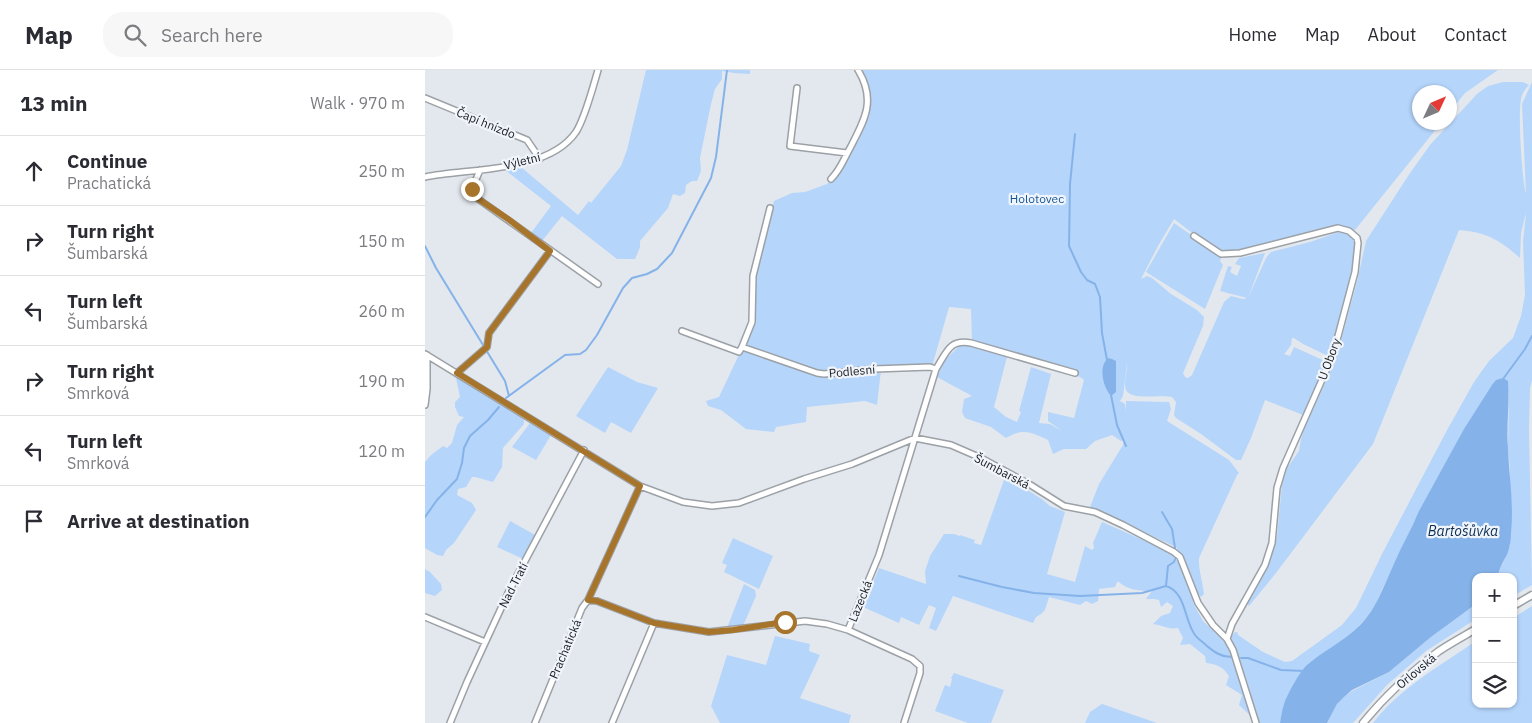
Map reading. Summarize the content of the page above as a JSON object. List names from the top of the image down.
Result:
{
  "streets": {
    "street": [
      "Čapí hnízdo",
      "Výletní",
      "U Obory",
      "Podlesní",
      "Šumbarská",
      "Nad Tratí",
      "Lazecká",
      "Prachatická",
      "Orlovská"
    ]
  },
  "crossings": [
    ["Čapí hnízdo", "Výletní"],
    ["U Obory", "Šumbarská"],
    ["Podlesní", "Lazecká"],
    ["Šumbarská", "Lazecká"]
  ],
  "water": ["Bartošůvka"],
  "parks": ["Holotovec"],
  "north": "top right",
  "page": {
    "header": "Map",
    "search": "Search here",
    "nav": [
      "Home",
      "Map",
      "About",
      "Contact"
    ],
    "heading": ["13 min", "Walk · 970 m"],
    "list": [
      ["Continue", "Prachatická", "250 m"],
      ["Turn right", "Šumbarská", "150 m"],
      ["Turn left", "Šumbarská", "260 m"],
      ["Turn right", "Smrková", "190 m"],
      ["Turn left", "Smrková", "120 m"],
      "Arrive at destination"
    ],
    "map_buttons": ["+", "−"]
  }
}
